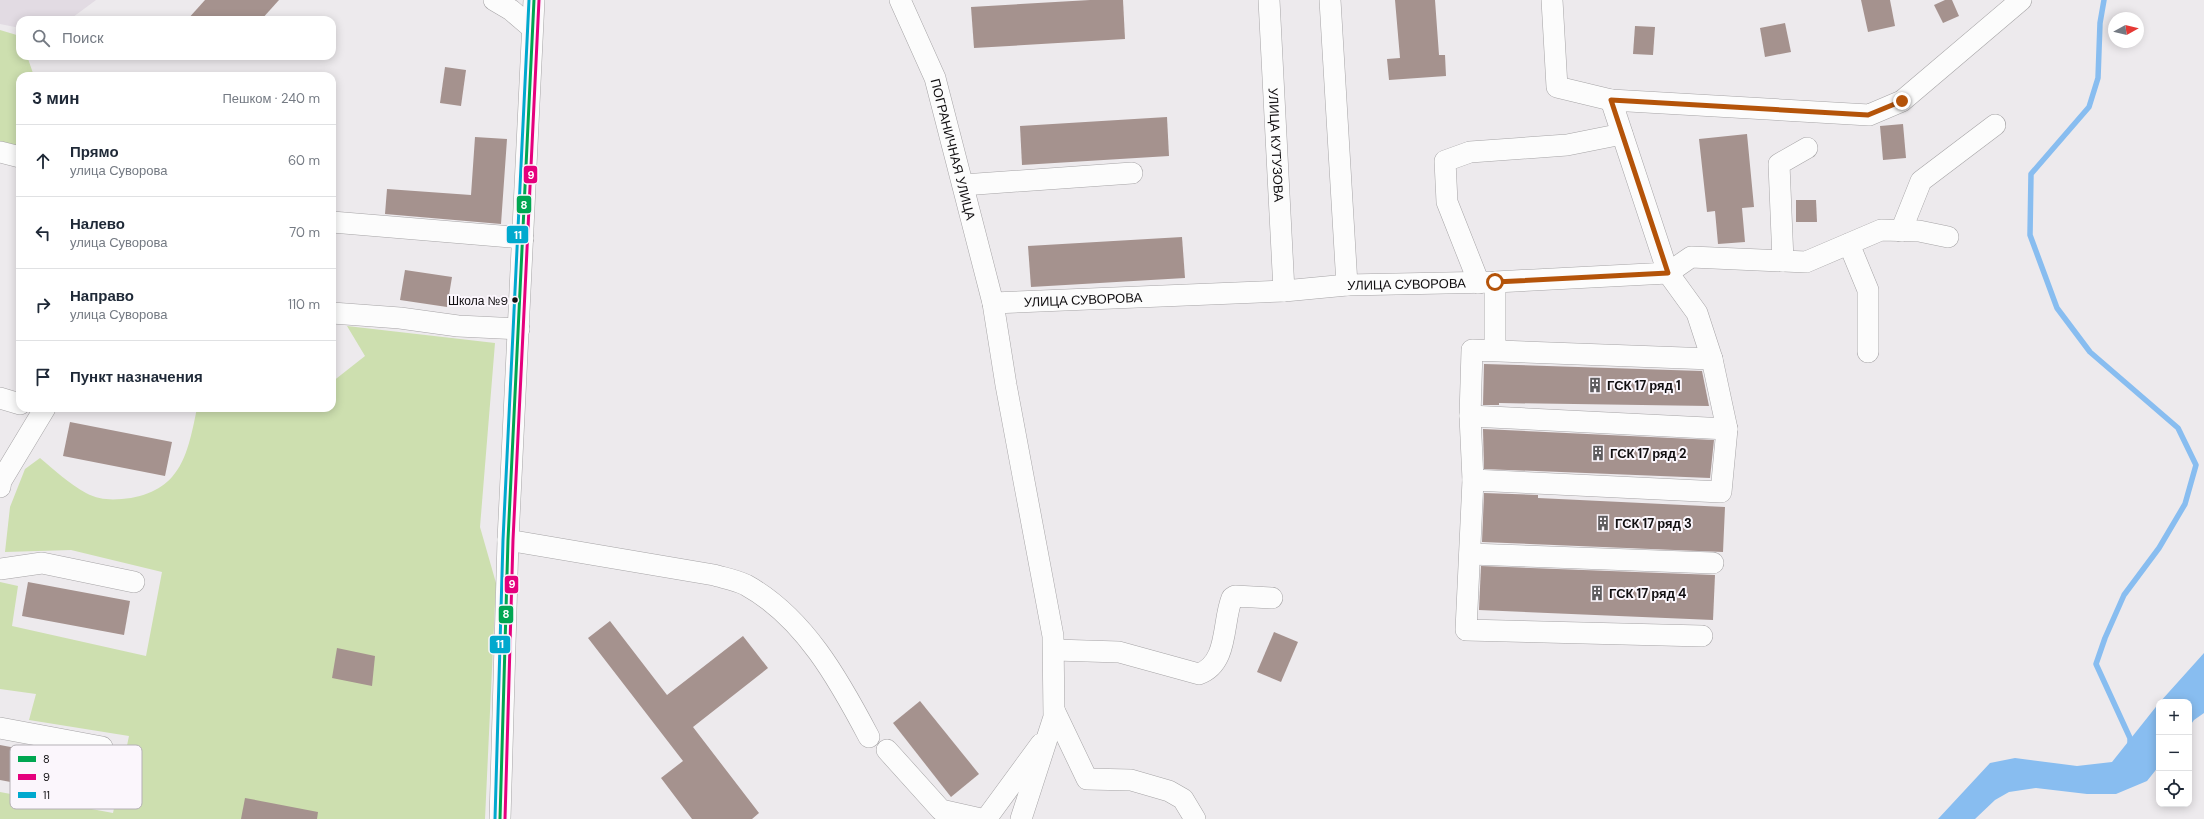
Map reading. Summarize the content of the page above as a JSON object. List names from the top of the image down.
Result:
{
  "streets": {
    "street": ["УЛИЦА КУТУЗОВА", "ПОГРАНИЧНАЯ УЛИЦА", "УЛИЦА СУВОРОВА"]
  },
  "crossings": [
    ["УЛИЦА КУТУЗОВА", "УЛИЦА СУВОРОВА"],
    ["ПОГРАНИЧНАЯ УЛИЦА", "УЛИЦА СУВОРОВА"]
  ],
  "places": {
    "other": ["Школа №9"],
    "building": [
      "ГСК 17 ряд 1",
      "ГСК 17 ряд 2",
      "ГСК 17 ряд 3",
      "ГСК 17 ряд 4"
    ]
  },
  "lines": ["transit line 8", "transit line 9", "transit line 11"],
  "legend": ["8", "9", "11"],
  "north": "right",
  "page": {
    "search": "Поиск",
    "heading": ["3 мин", "Пешком · 240 m"],
    "list": [
      ["Прямо", "улица Суворова", "60 m"],
      ["Налево", "улица Суворова", "70 m"],
      ["Направо", "улица Суворова", "110 m"],
      "Пункт назначения"
    ],
    "map_buttons": ["+", "−"]
  }
}
